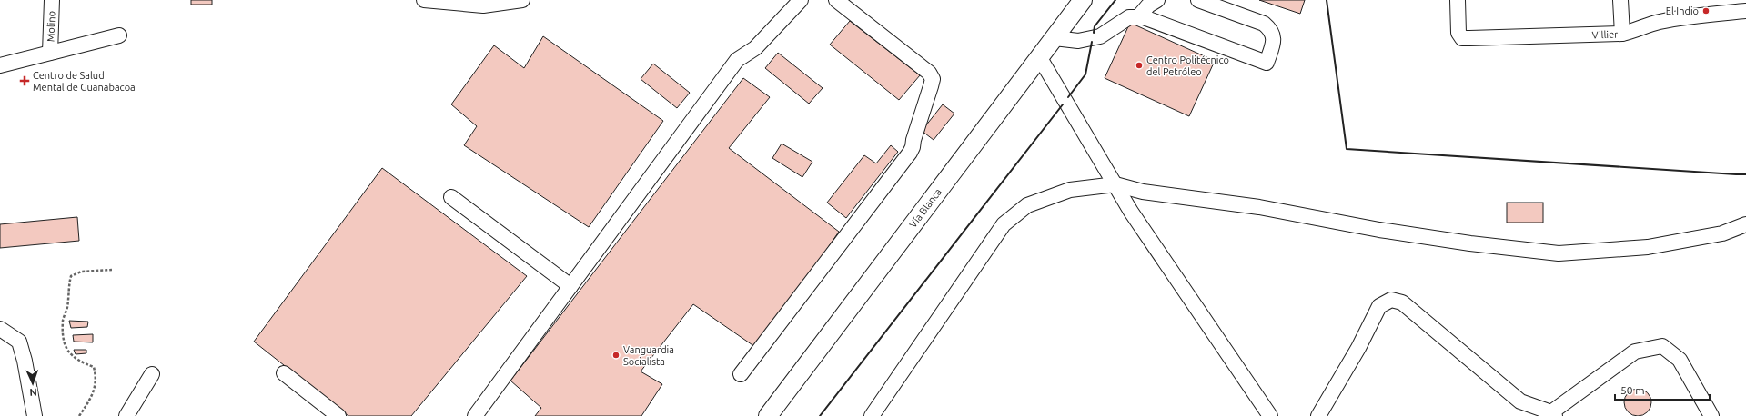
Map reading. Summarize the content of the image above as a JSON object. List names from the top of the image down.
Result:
{
  "streets": {
    "main road": ["Vía Blanca"],
    "street": ["Molino", "Villier"]
  },
  "places": {
    "other": ["El Indio", "Centro Politécnico del Petróleo", "Vanguardia Socialista"],
    "health": ["Centro de Salud Mental de Guanabacoa"]
  },
  "scale_bar": "50 m",
  "north": "bottom"
}
